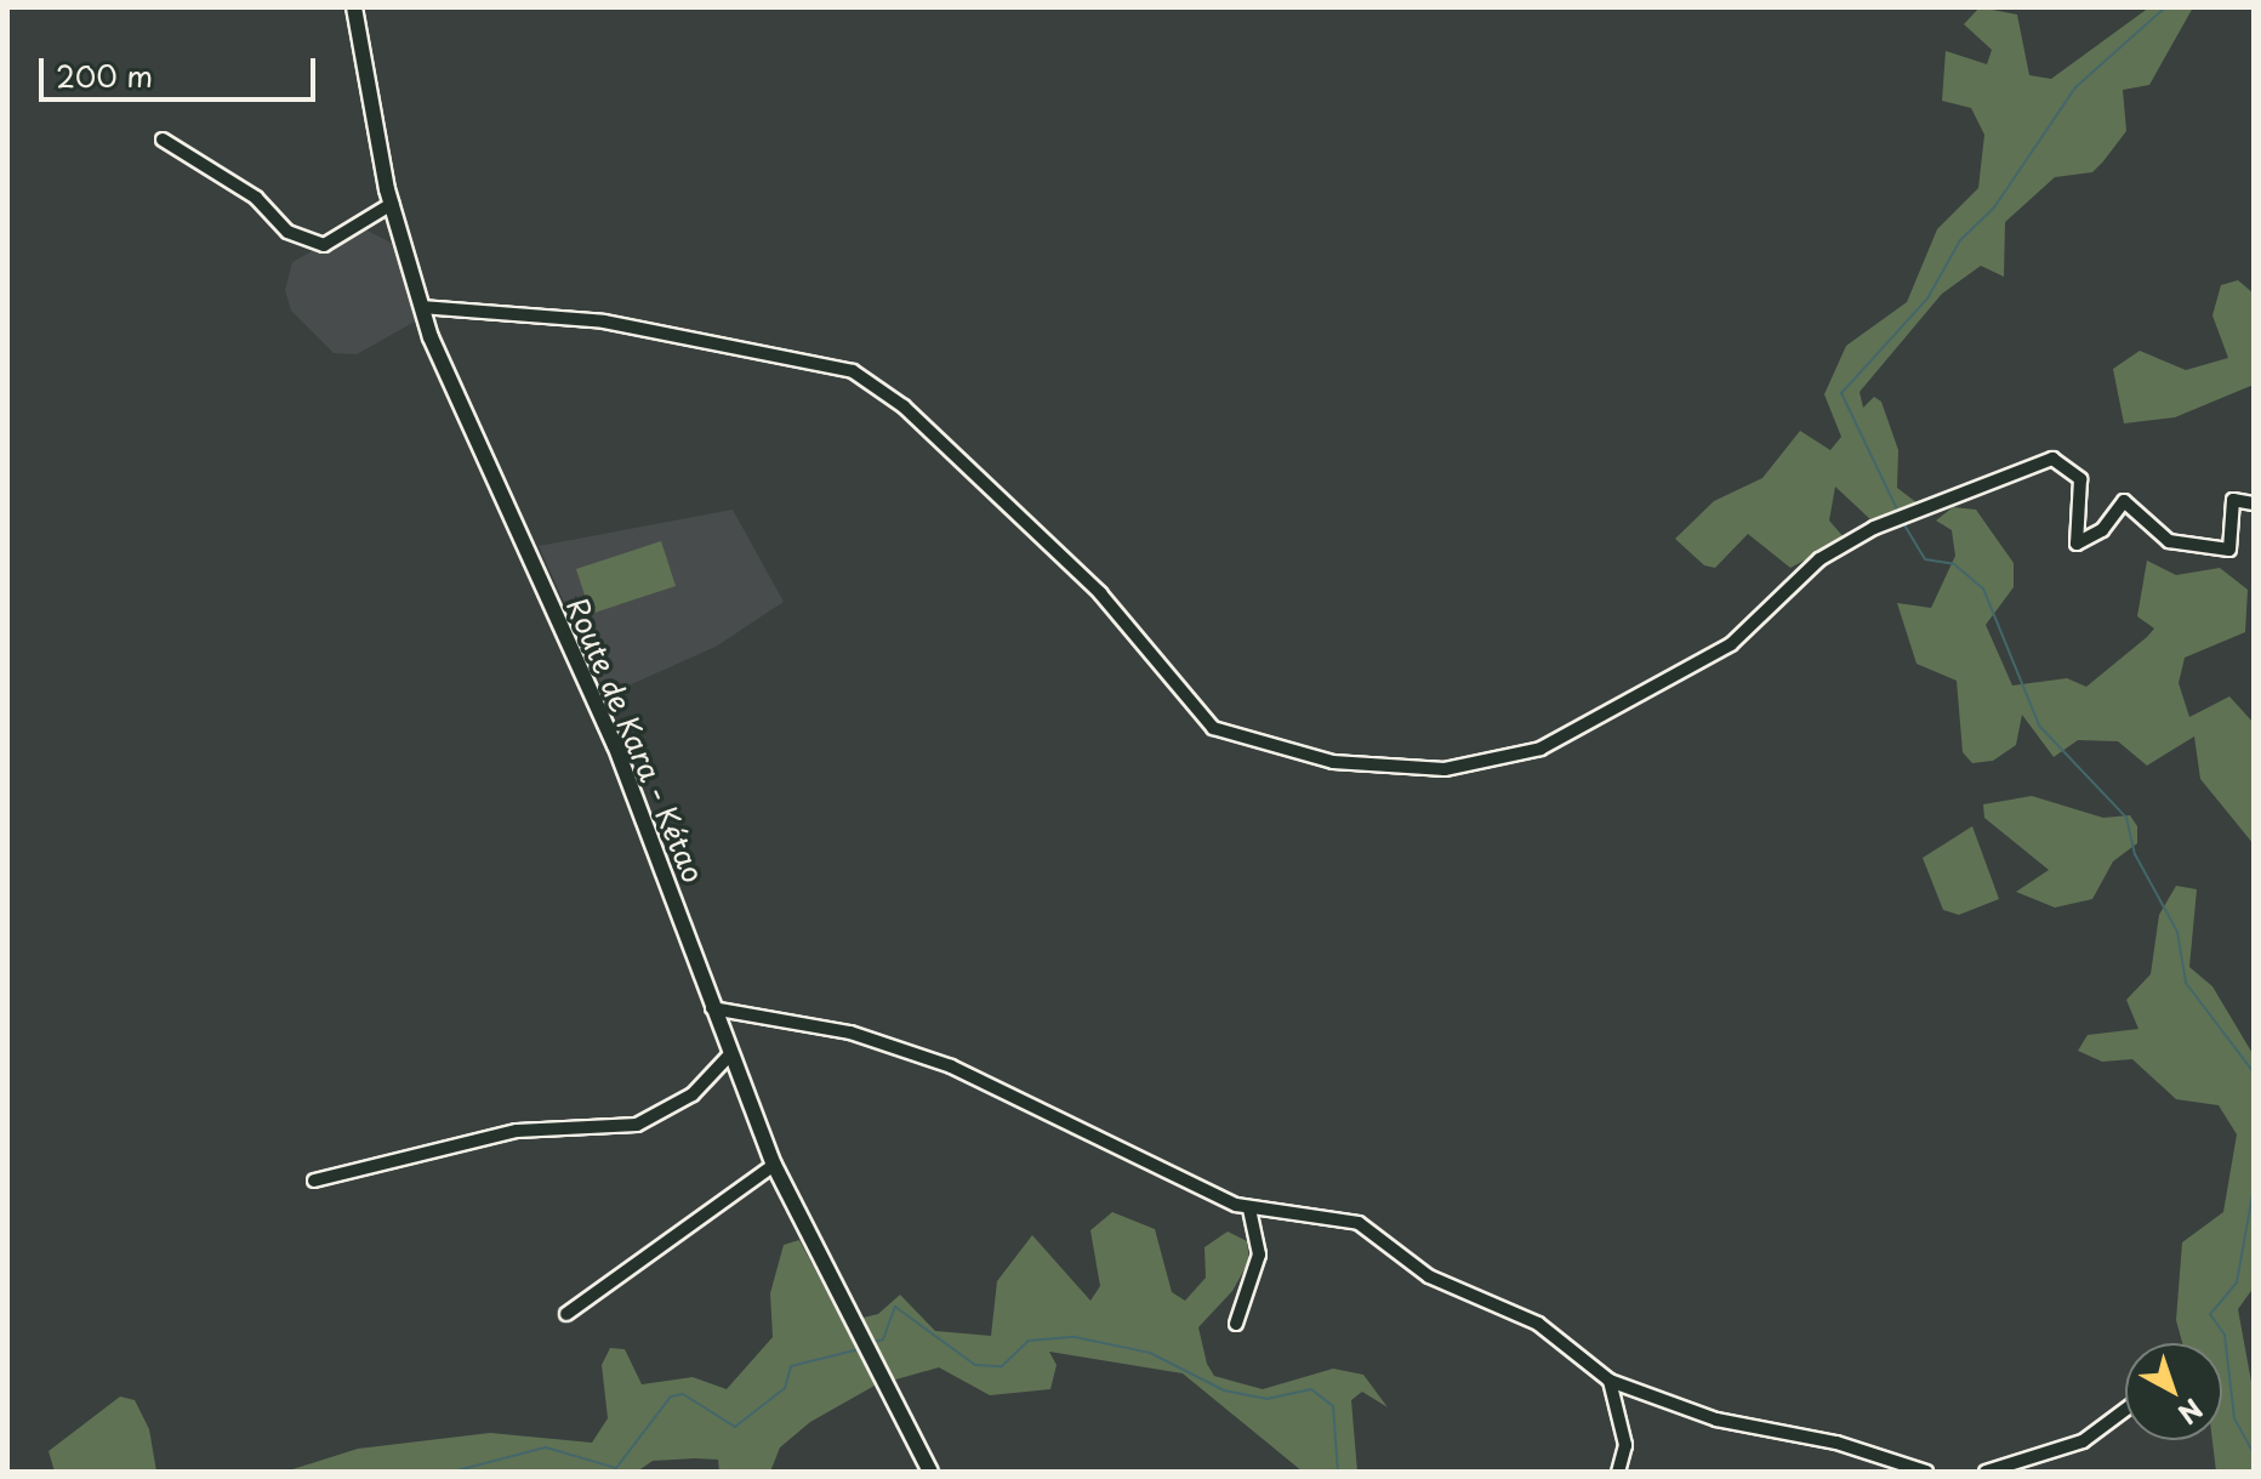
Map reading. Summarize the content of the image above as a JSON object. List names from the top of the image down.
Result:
{
  "streets": {
    "main road": ["Route de Kara - Kétao"]
  },
  "scale_bar": "200 m",
  "north": "bottom right"
}
